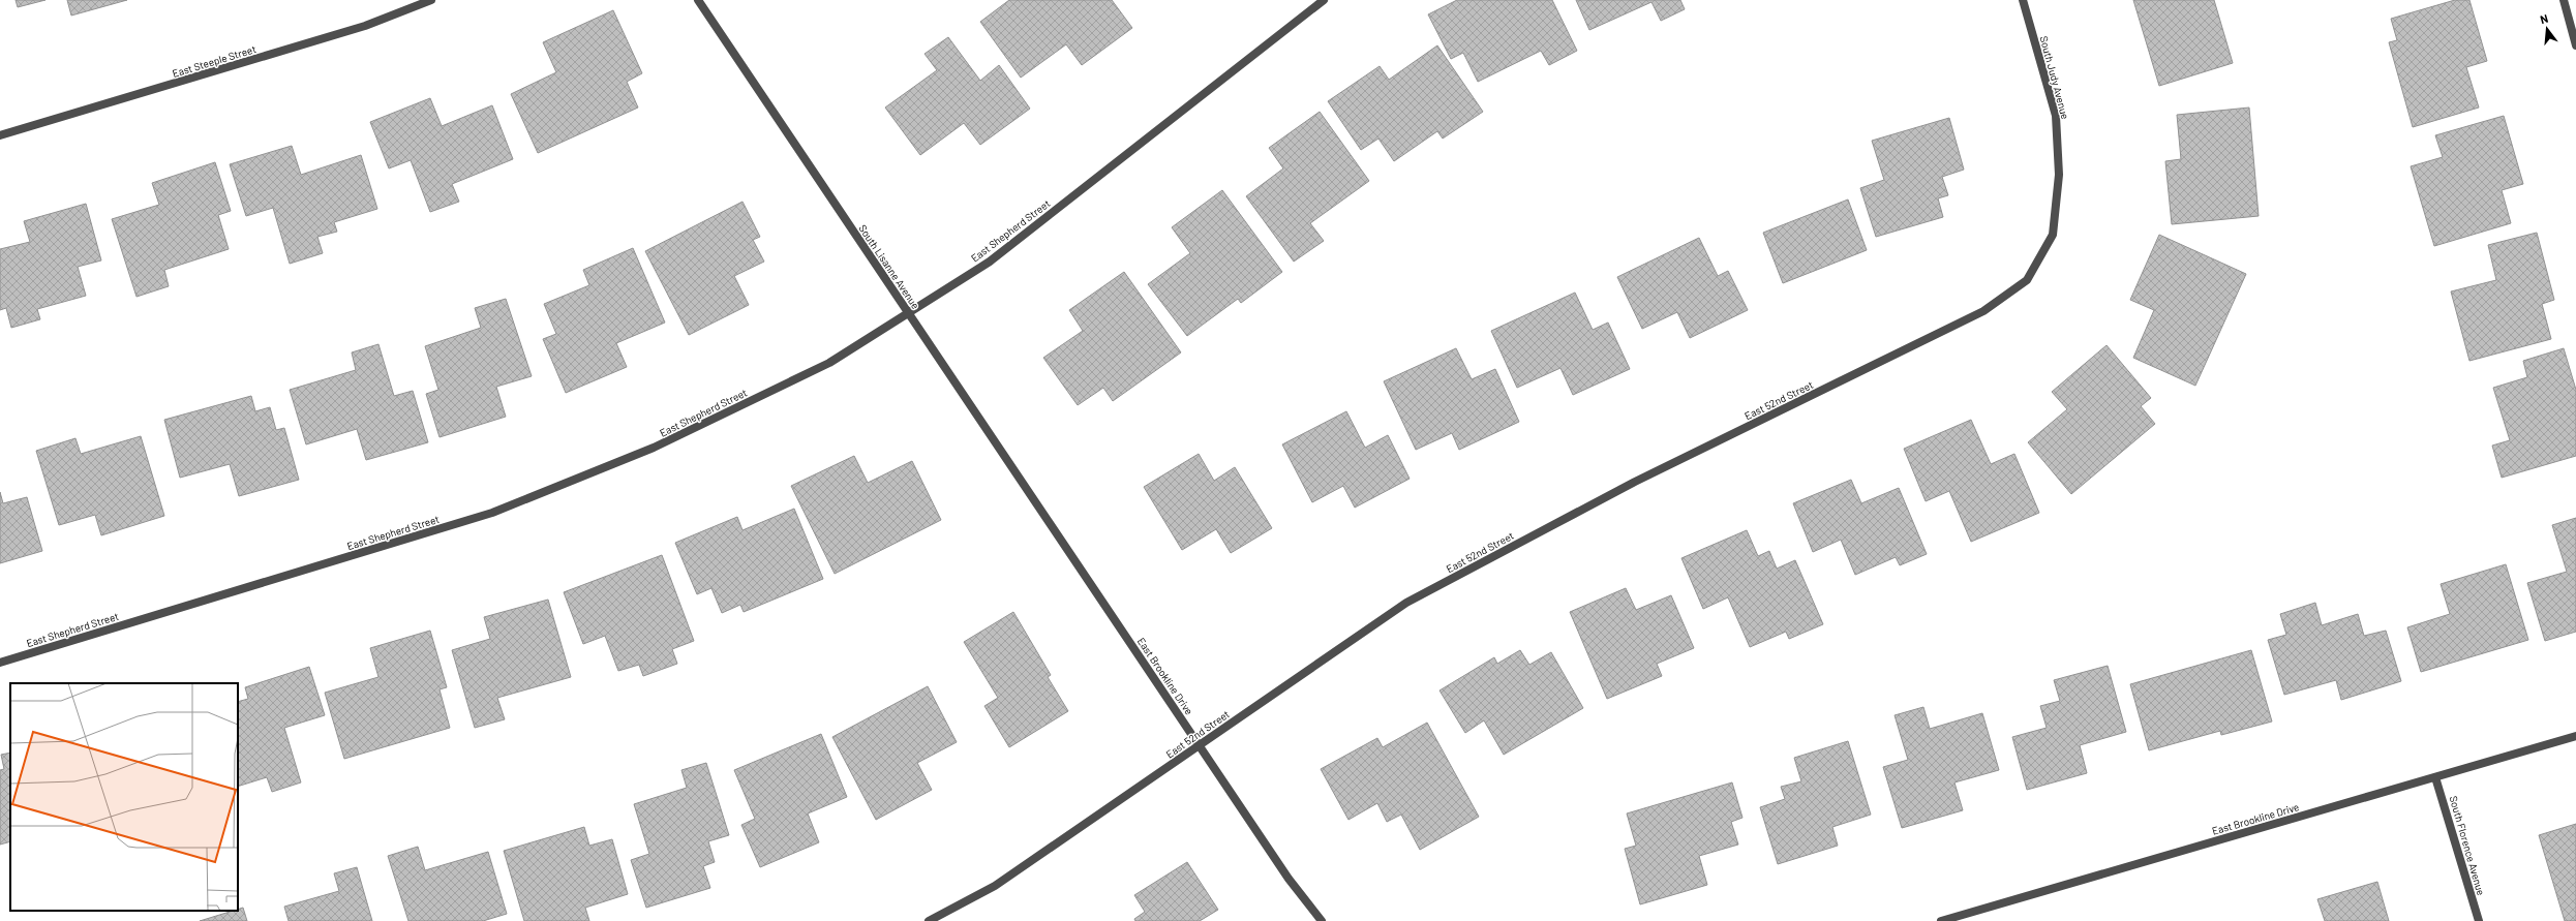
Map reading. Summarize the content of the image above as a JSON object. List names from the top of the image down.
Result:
{
  "streets": {
    "street": [
      "East Steeple Street",
      "South Judy Avenue",
      "East Shepherd Street",
      "South Lisanne Avenue",
      "East 52nd Street",
      "East Brookline Drive",
      "South Florence Avenue"
    ]
  },
  "crossings": [
    ["South Judy Avenue", "East 52nd Street"],
    ["East Shepherd Street", "South Lisanne Avenue"],
    ["South Lisanne Avenue", "East Brookline Drive"],
    ["East 52nd Street", "East Brookline Drive"],
    ["East Brookline Drive", "South Florence Avenue"]
  ],
  "north": "top"
}
